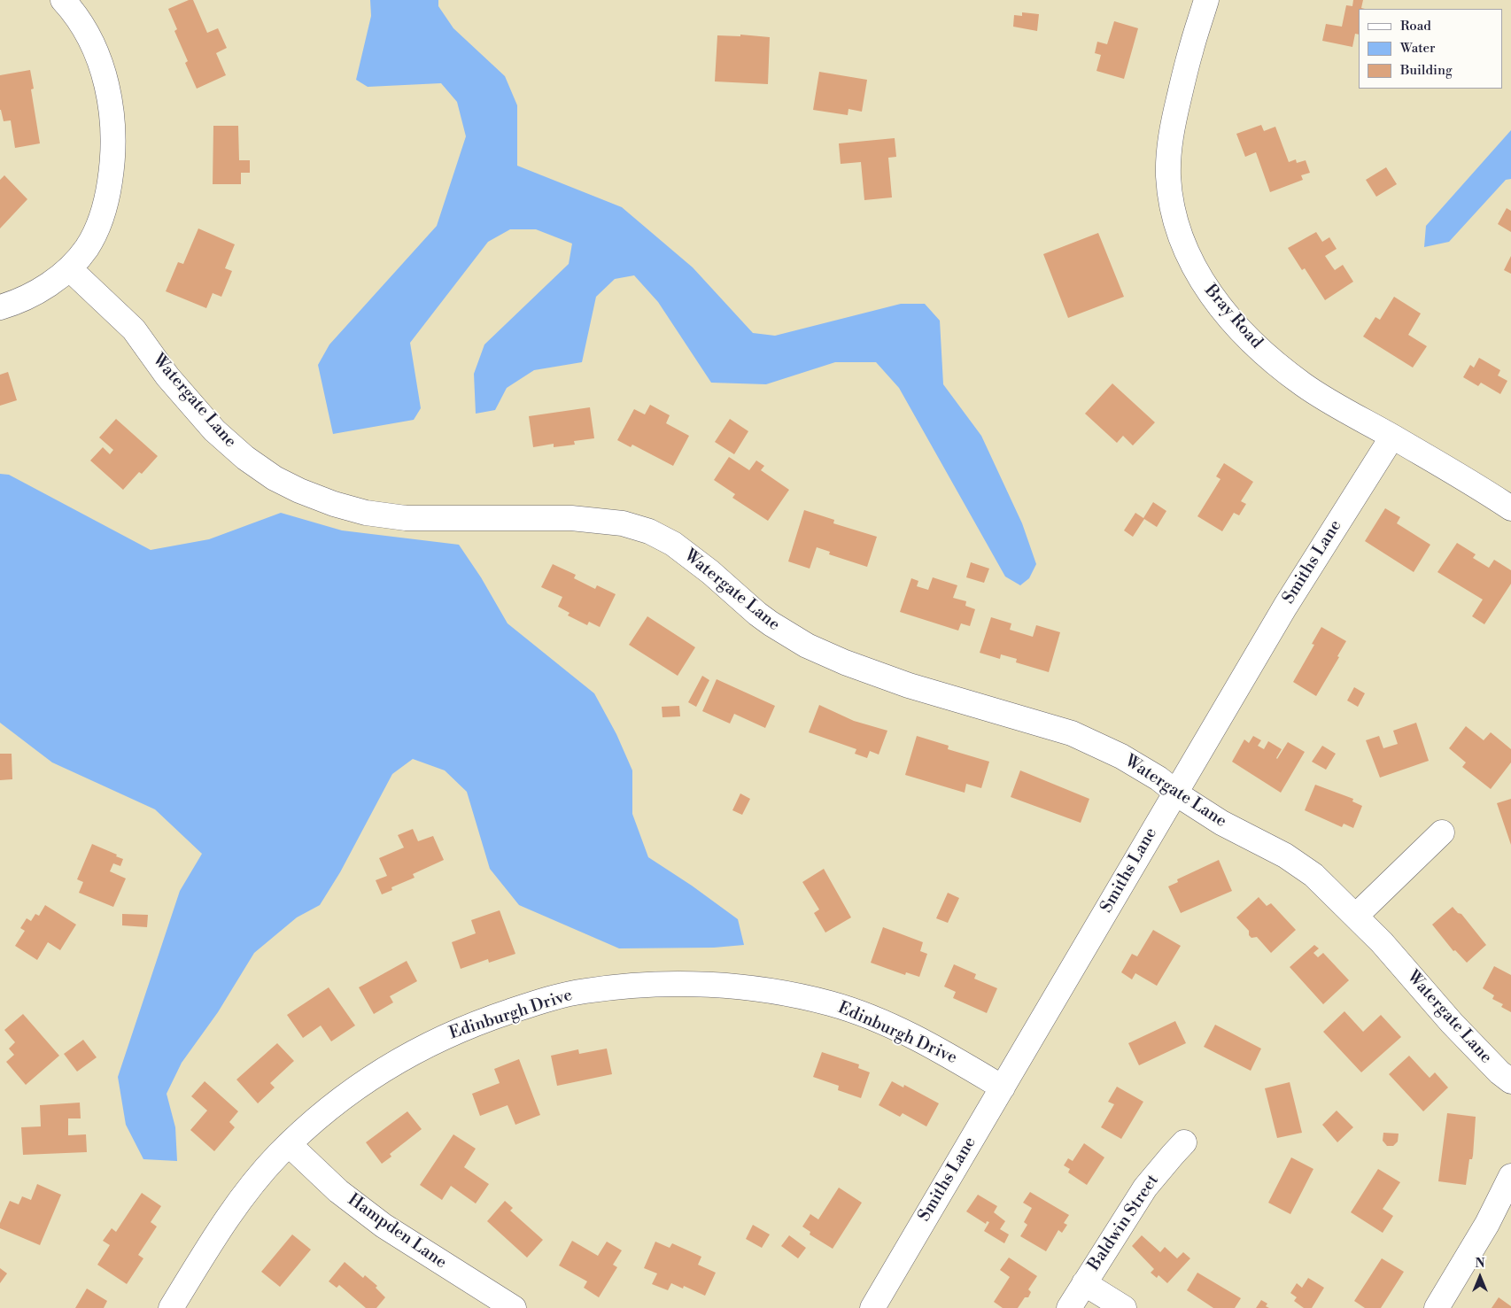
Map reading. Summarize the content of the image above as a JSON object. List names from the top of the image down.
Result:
{
  "streets": {
    "street": [
      "Bray Road",
      "Watergate Lane",
      "Smiths Lane",
      "Edinburgh Drive",
      "Baldwin Street",
      "Hampden Lane"
    ]
  },
  "crossings": [
    ["Bray Road", "Smiths Lane"],
    ["Watergate Lane", "Smiths Lane"],
    ["Smiths Lane", "Edinburgh Drive"],
    ["Edinburgh Drive", "Hampden Lane"]
  ],
  "legend": ["Road", "Water", "Building"],
  "north": "top"
}
